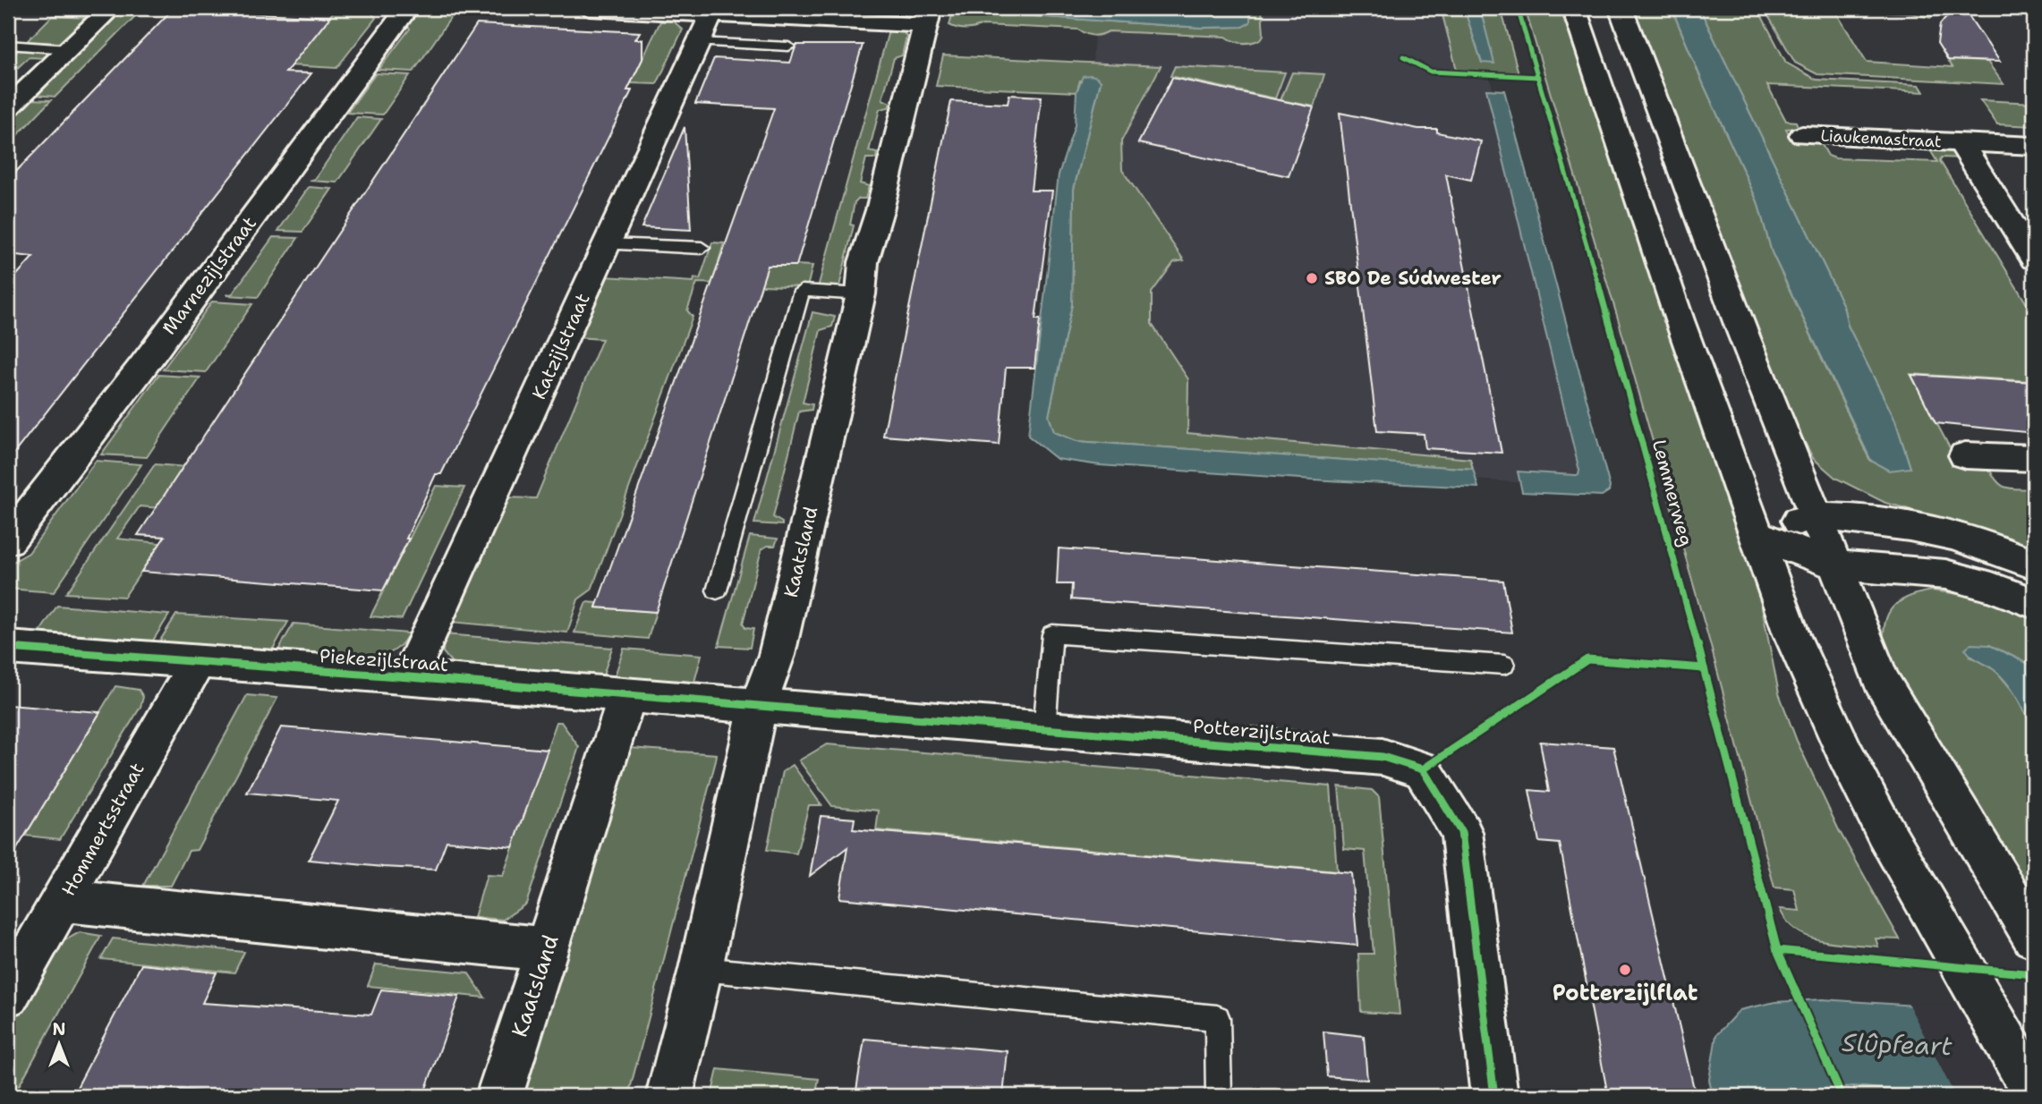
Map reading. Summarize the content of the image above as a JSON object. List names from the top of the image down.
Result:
{
  "streets": {
    "street": [
      "Liaukemastraat",
      "Marnezijlstraat",
      "Katzijlstraat",
      "Kaatsland",
      "Piekezijlstraat",
      "Potterzijlstraat",
      "Hommertsstraat"
    ],
    "cycle path": ["Lemmerweg"]
  },
  "crossings": [
    ["Katzijlstraat", "Piekezijlstraat"],
    ["Kaatsland", "Piekezijlstraat"],
    ["Kaatsland", "Potterzijlstraat"],
    ["Piekezijlstraat", "Potterzijlstraat"],
    ["Piekezijlstraat", "Hommertsstraat"]
  ],
  "water": ["Slûpfeart"],
  "places": ["SBO De Súdwester", "Potterzijlflat"],
  "north": "top"
}
